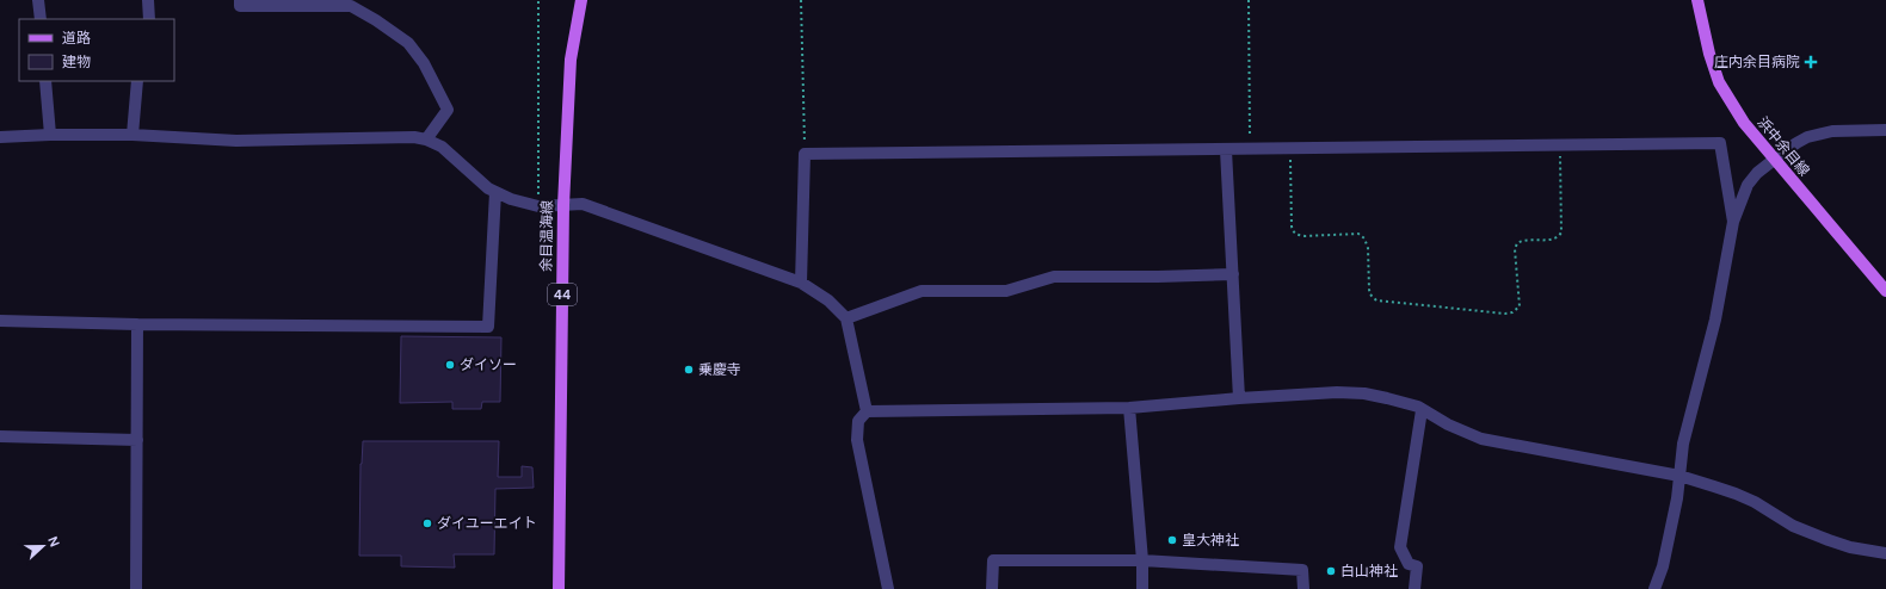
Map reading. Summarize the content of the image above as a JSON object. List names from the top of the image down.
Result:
{
  "streets": {
    "main road": ["浜中余目線", "余目温海線", "44"]
  },
  "places": {
    "health": ["庄内余目病院"],
    "other": [
      "ダイソー",
      "乗慶寺",
      "ダイユーエイト",
      "皇大神社",
      "白山神社"
    ]
  },
  "legend": ["道路", "建物"],
  "north": "right"
}
